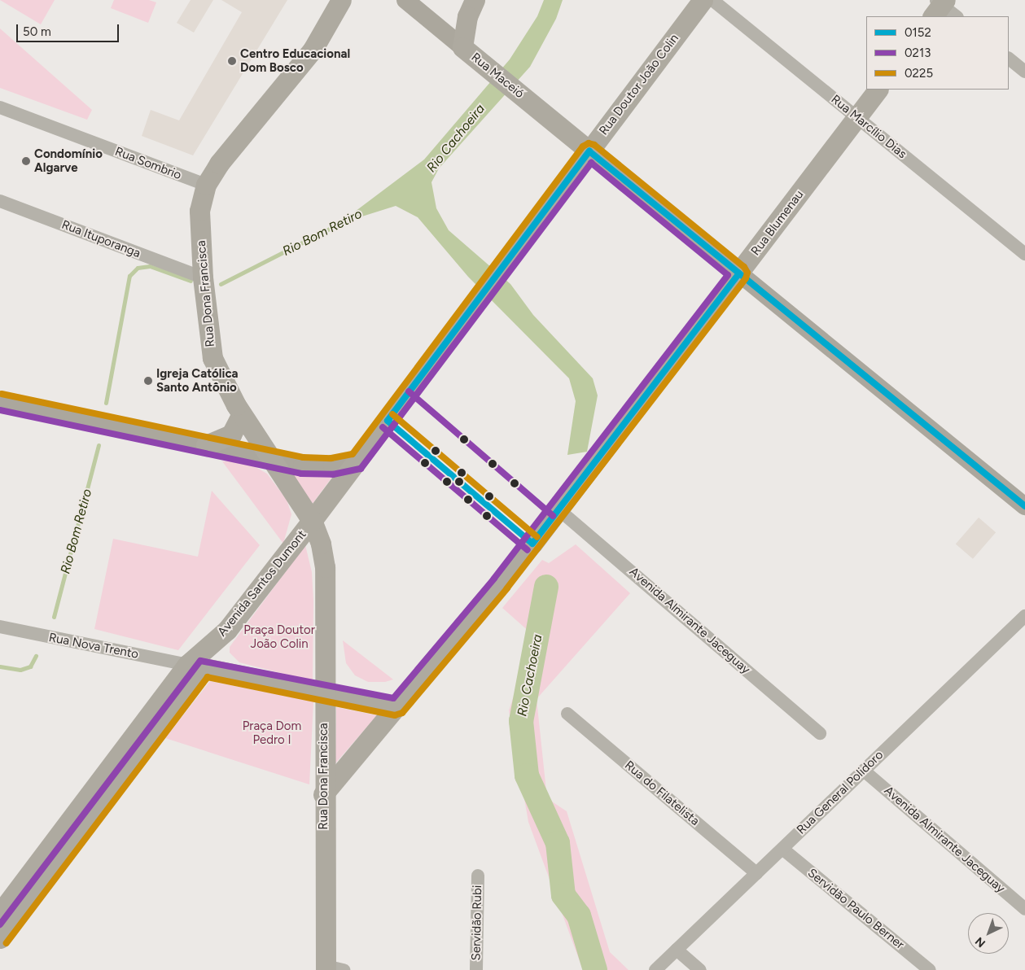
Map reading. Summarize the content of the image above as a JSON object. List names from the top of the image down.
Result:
{
  "streets": {
    "main road": [
      "Rua Maceió",
      "Rua Doutor João Colin",
      "Rua Blumenau",
      "Rua Dona Francisca",
      "Avenida Santos Dumont",
      "Rua Nova Trento"
    ],
    "street": [
      "Rua Marcílio Dias",
      "Rua Sombrio",
      "Rua Ituporanga",
      "Avenida Almirante Jaceguay",
      "Rua General Polidoro",
      "Rua do Filatelista",
      "Servidão Paulo Berner",
      "Servidão Rubi"
    ]
  },
  "crossings": [
    ["Rua Maceió", "Rua Doutor João Colin"],
    ["Rua Maceió", "Rua Blumenau"],
    ["Rua Doutor João Colin", "Rua Dona Francisca"],
    ["Rua Doutor João Colin", "Avenida Santos Dumont"],
    ["Rua Marcílio Dias", "Rua Blumenau"],
    ["Rua Sombrio", "Rua Dona Francisca"],
    ["Rua Blumenau", "Rua Dona Francisca"],
    ["Rua Blumenau", "Avenida Almirante Jaceguay"],
    ["Rua Blumenau", "Rua Nova Trento"],
    ["Rua Ituporanga", "Rua Dona Francisca"],
    ["Rua Dona Francisca", "Avenida Santos Dumont"],
    ["Rua Dona Francisca", "Rua Nova Trento"],
    ["Avenida Santos Dumont", "Rua Nova Trento"],
    ["Avenida Almirante Jaceguay", "Rua General Polidoro"],
    ["Rua General Polidoro", "Rua do Filatelista"],
    ["Rua General Polidoro", "Servidão Paulo Berner"]
  ],
  "water": ["Rio Cachoeira", "Rio Bom Retiro"],
  "parks": ["Praça Doutor João Colin", "Praça Dom Pedro I"],
  "places": ["Centro Educacional Dom Bosco", "Condomínio Algarve", "Igreja Católica Santo Antônio"],
  "lines": ["transit line 0225", "transit line 0152", "transit line 0213"],
  "legend": ["0152", "0213", "0225"],
  "scale_bar": "50 m",
  "north": "bottom left"
}
